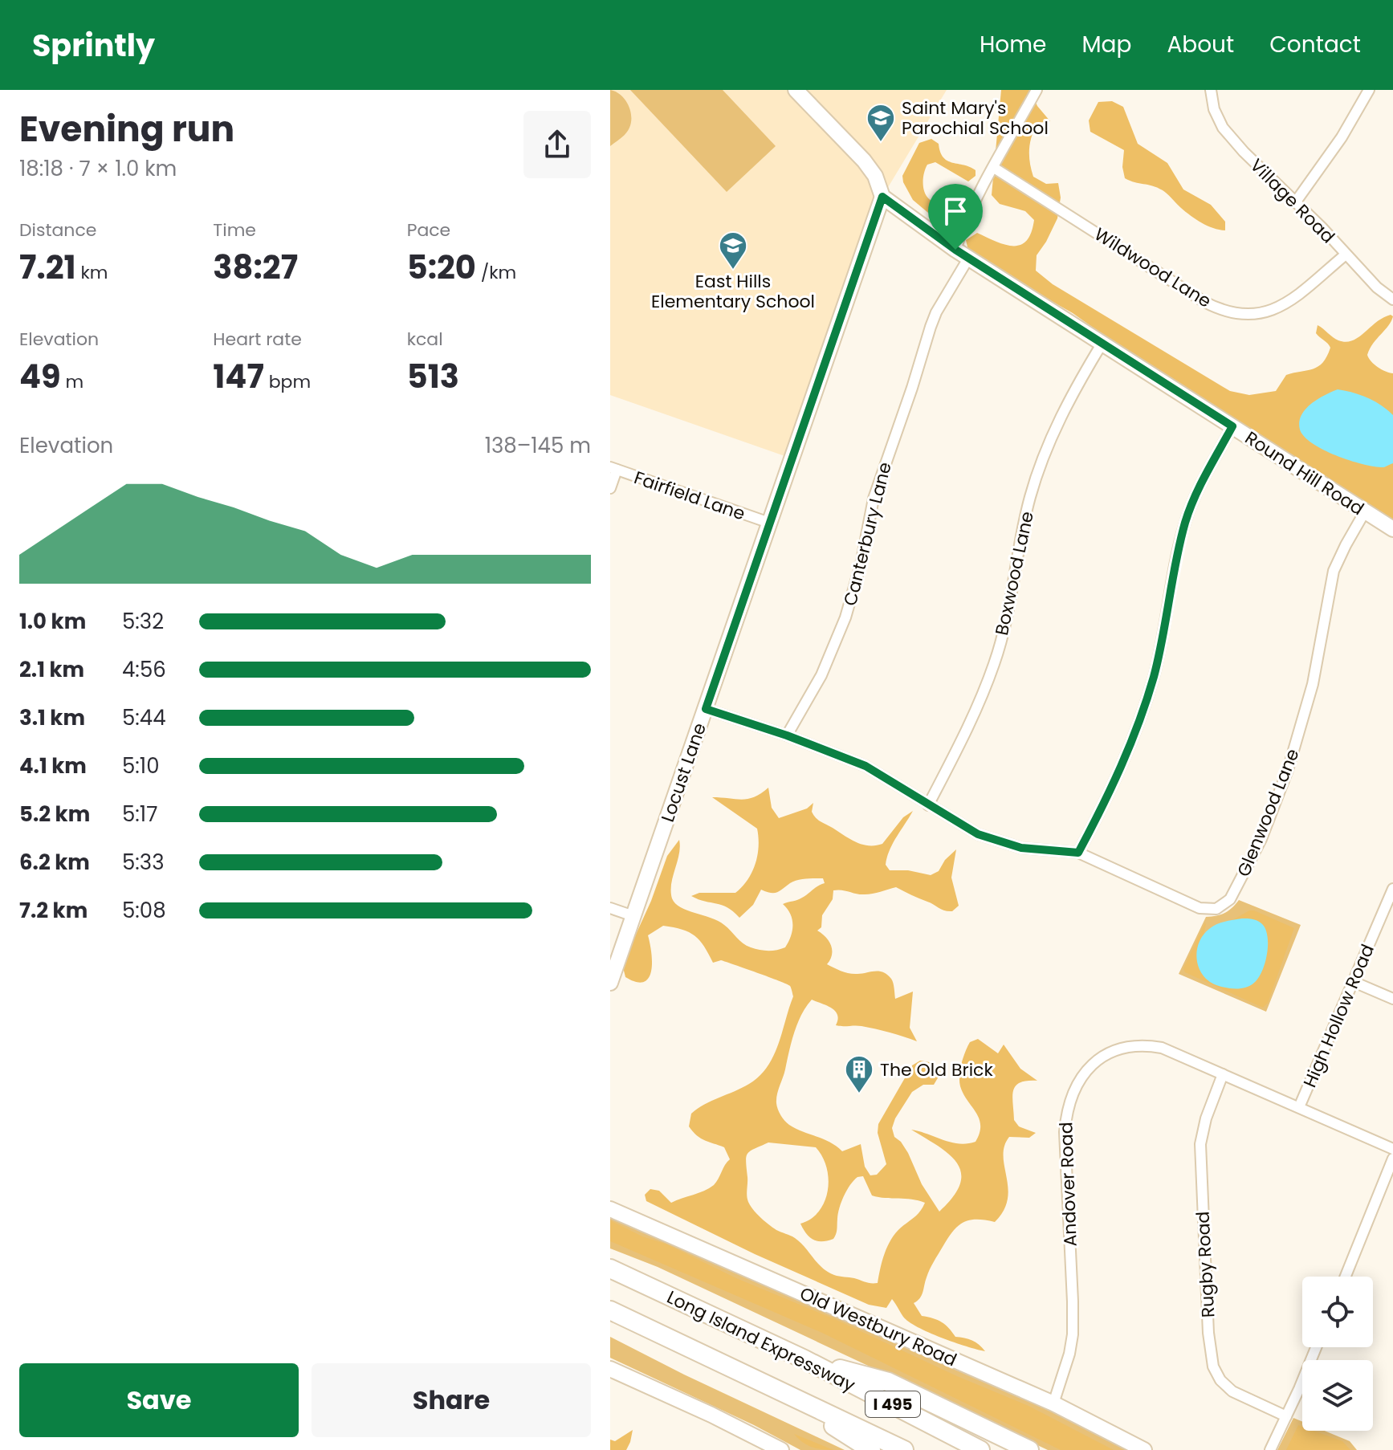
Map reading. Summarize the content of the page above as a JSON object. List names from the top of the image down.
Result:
{
  "streets": {
    "highway": ["Long Island Expressway", "I 495"],
    "street": [
      "Village Road",
      "Wildwood Lane",
      "Round Hill Road",
      "Fairfield Lane",
      "Canterbury Lane",
      "Boxwood Lane",
      "Locust Lane",
      "Glenwood Lane",
      "High Hollow Road",
      "Andover Road",
      "Rugby Road",
      "Old Westbury Road"
    ]
  },
  "crossings": [
    ["Village Road", "Wildwood Lane"],
    ["Round Hill Road", "Canterbury Lane"],
    ["Round Hill Road", "Boxwood Lane"],
    ["Round Hill Road", "Locust Lane"],
    ["Round Hill Road", "Glenwood Lane"],
    ["Fairfield Lane", "Locust Lane"],
    ["Canterbury Lane", "Glenwood Lane"],
    ["Boxwood Lane", "Glenwood Lane"],
    ["Locust Lane", "Glenwood Lane"],
    ["High Hollow Road", "Andover Road"],
    ["Andover Road", "Rugby Road"],
    ["Andover Road", "Old Westbury Road"]
  ],
  "places": {
    "school or university": ["Saint Mary's Parochial School", "East Hills Elementary School"],
    "building": ["The Old Brick"]
  },
  "page": {
    "header": "Sprintly",
    "nav": [
      "Home",
      "Map",
      "About",
      "Contact"
    ],
    "heading": ["Evening run", "18:18 · 7 × 1.0 km"],
    "stats": [
      ["Distance", "7.21 km"],
      ["Time", "38:27"],
      ["Pace", "5:20 /km"],
      ["Elevation", "49 m"],
      ["Heart rate", "147 bpm"],
      ["kcal", "513"]
    ],
    "chart": ["Elevation", "138–145 m"],
    "list": [
      {
        "name": "1.0 km",
        "note": "5:32"
      },
      {
        "name": "2.1 km",
        "note": "4:56"
      },
      {
        "name": "3.1 km",
        "note": "5:44"
      },
      {
        "name": "4.1 km",
        "note": "5:10"
      },
      {
        "name": "5.2 km",
        "note": "5:17"
      },
      {
        "name": "6.2 km",
        "note": "5:33"
      },
      {
        "name": "7.2 km",
        "note": "5:08"
      }
    ],
    "buttons": ["Save", "Share"]
  }
}
